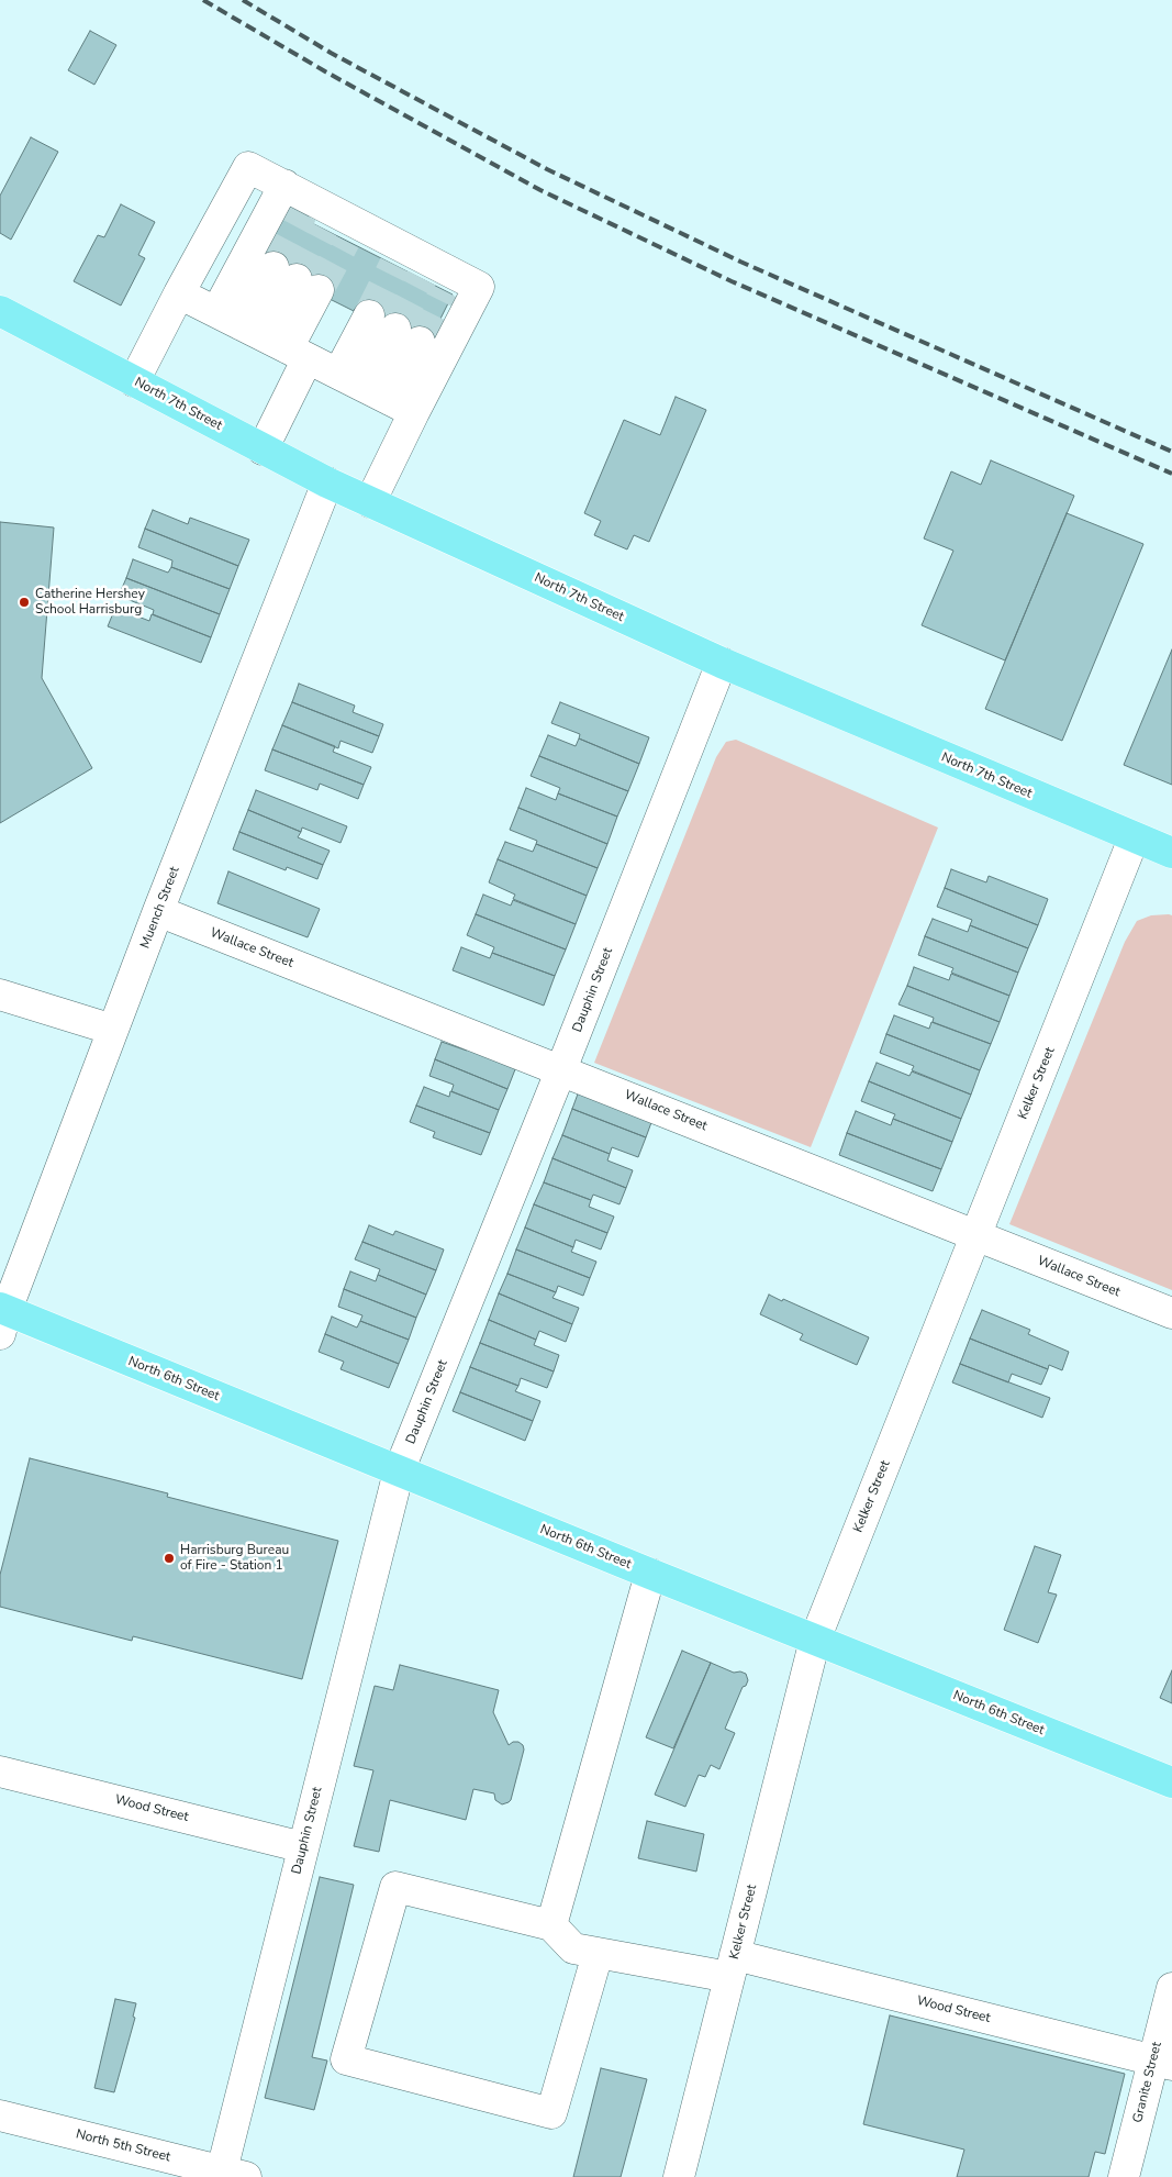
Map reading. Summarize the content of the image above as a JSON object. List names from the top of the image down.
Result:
{
  "streets": {
    "main road": ["North 7th Street", "North 6th Street"],
    "street": [
      "Muench Street",
      "Wallace Street",
      "Dauphin Street",
      "Kelker Street",
      "Wood Street",
      "Granite Street",
      "North 5th Street"
    ]
  },
  "crossings": [
    ["North 7th Street", "Muench Street"],
    ["North 7th Street", "Dauphin Street"],
    ["North 7th Street", "Kelker Street"],
    ["Muench Street", "Wallace Street"],
    ["Muench Street", "North 6th Street"],
    ["Wallace Street", "Dauphin Street"],
    ["Wallace Street", "Kelker Street"],
    ["Dauphin Street", "North 6th Street"],
    ["Dauphin Street", "Wood Street"],
    ["Dauphin Street", "North 5th Street"],
    ["Kelker Street", "North 6th Street"],
    ["Kelker Street", "Wood Street"],
    ["Wood Street", "Granite Street"]
  ],
  "places": ["Catherine Hershey School Harrisburg", "Harrisburg Bureau of Fire - Station 1"]
}
